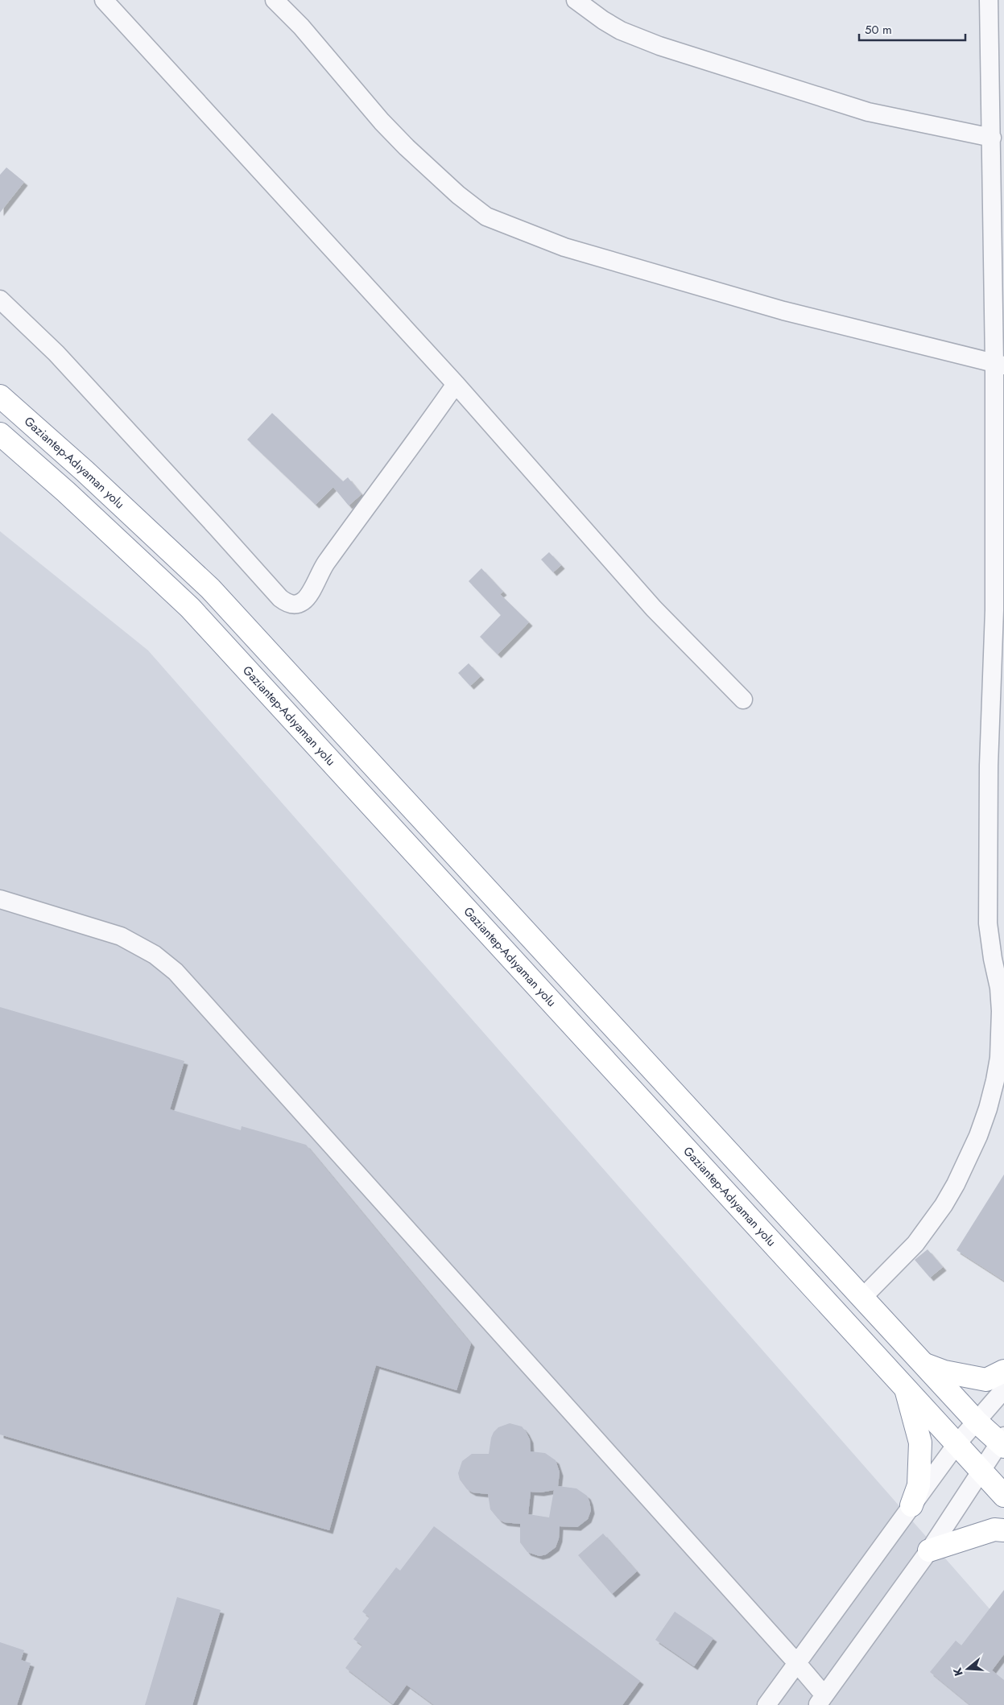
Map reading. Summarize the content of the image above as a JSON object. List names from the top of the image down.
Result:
{
  "streets": {
    "highway": ["Gaziantep-Adıyaman yolu"]
  },
  "scale_bar": "50 m",
  "north": "left"
}
